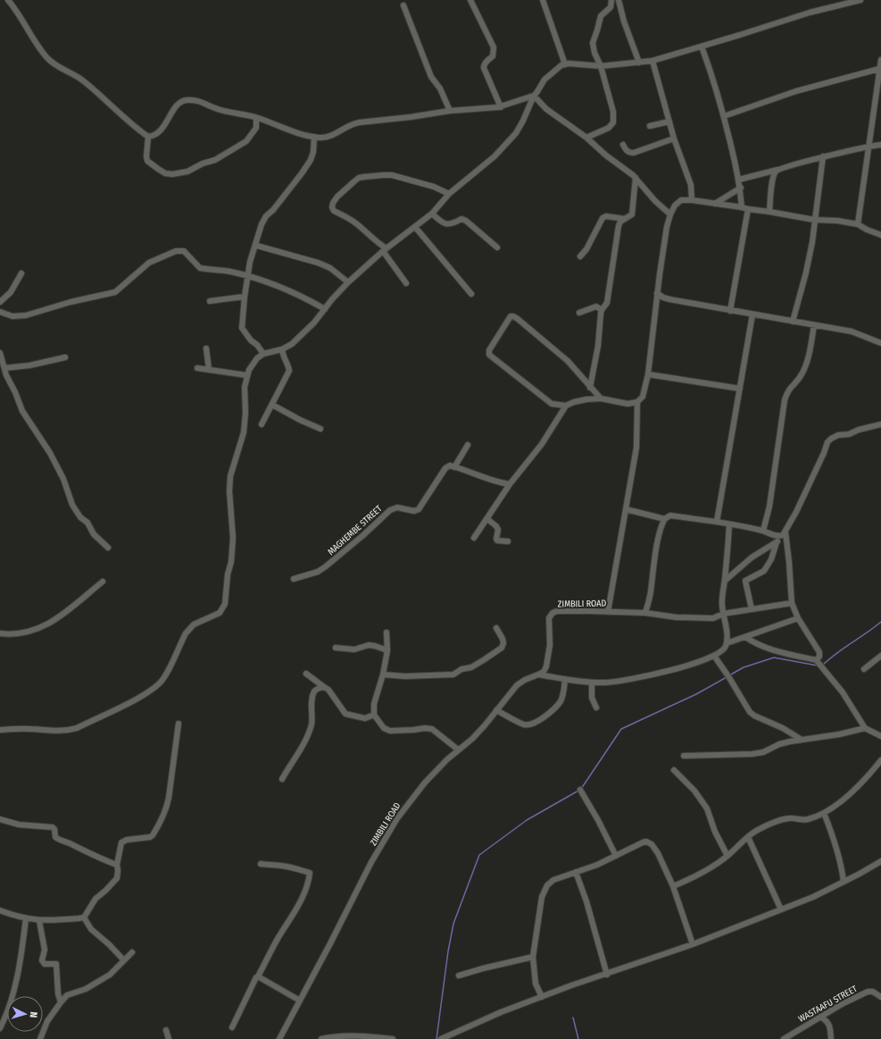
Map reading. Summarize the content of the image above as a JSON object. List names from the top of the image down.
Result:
{
  "streets": {
    "street": ["MAGHEMBE STREET", "ZIMBILI ROAD", "WASTAAFU STREET"]
  },
  "north": "right"
}
